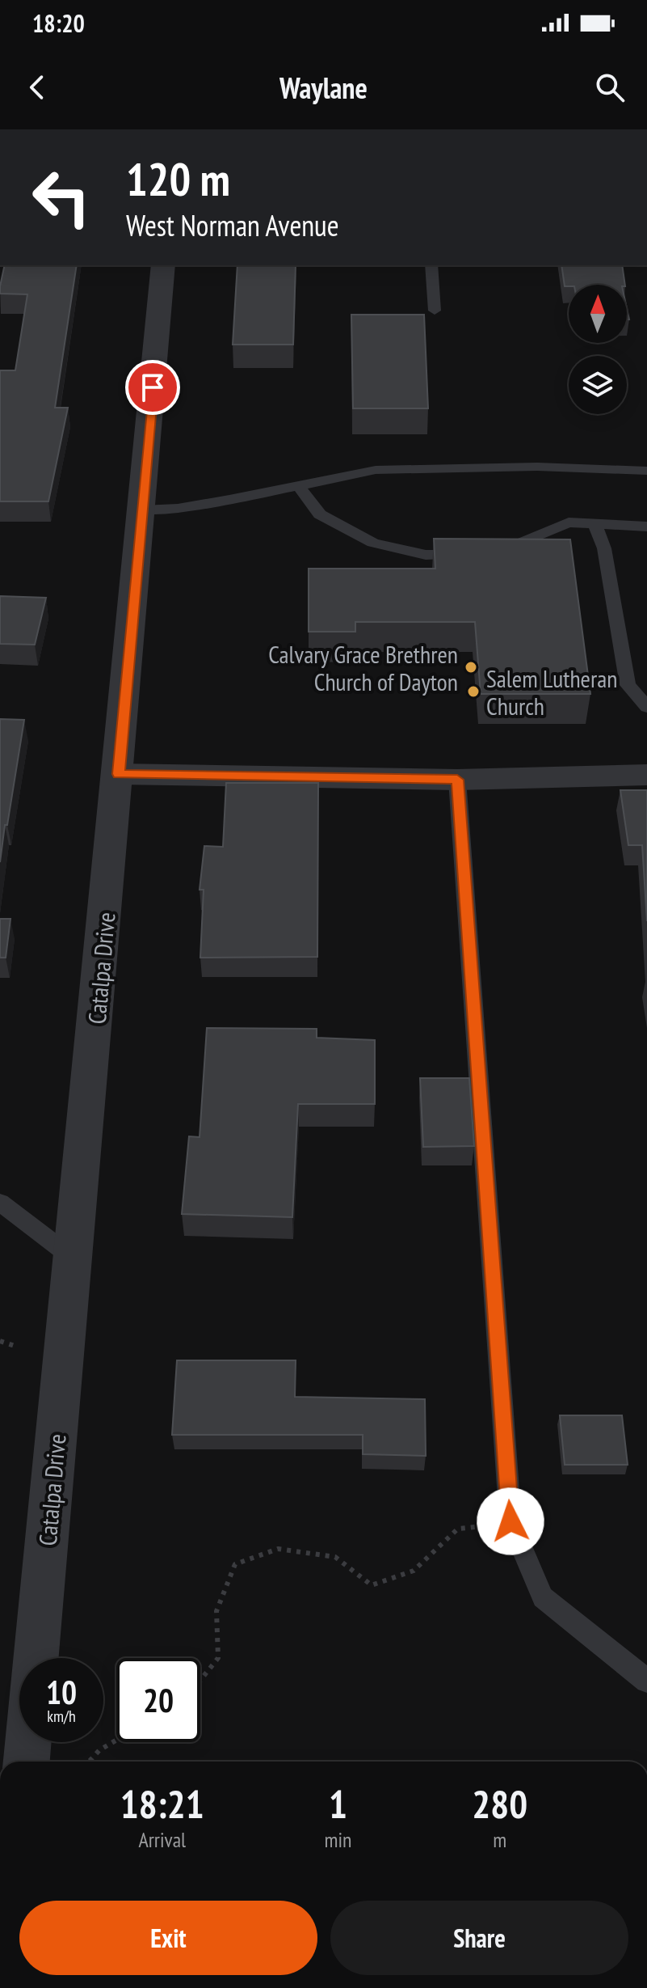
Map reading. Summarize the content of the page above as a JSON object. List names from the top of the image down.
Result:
{
  "streets": {
    "street": ["Catalpa Drive"]
  },
  "places": ["Calvary Grace Brethren Church of Dayton", "Salem Lutheran Church"],
  "north": "top",
  "page": {
    "status": "18:20",
    "header": "Waylane",
    "turn": ["120 m", "West Norman Avenue"],
    "speed": "10 km/h",
    "limit": "20",
    "eta": [
      "18:21",
      "Arrival",
      "1",
      "min",
      "280",
      "m"
    ],
    "buttons": ["Exit", "Share"]
  }
}
